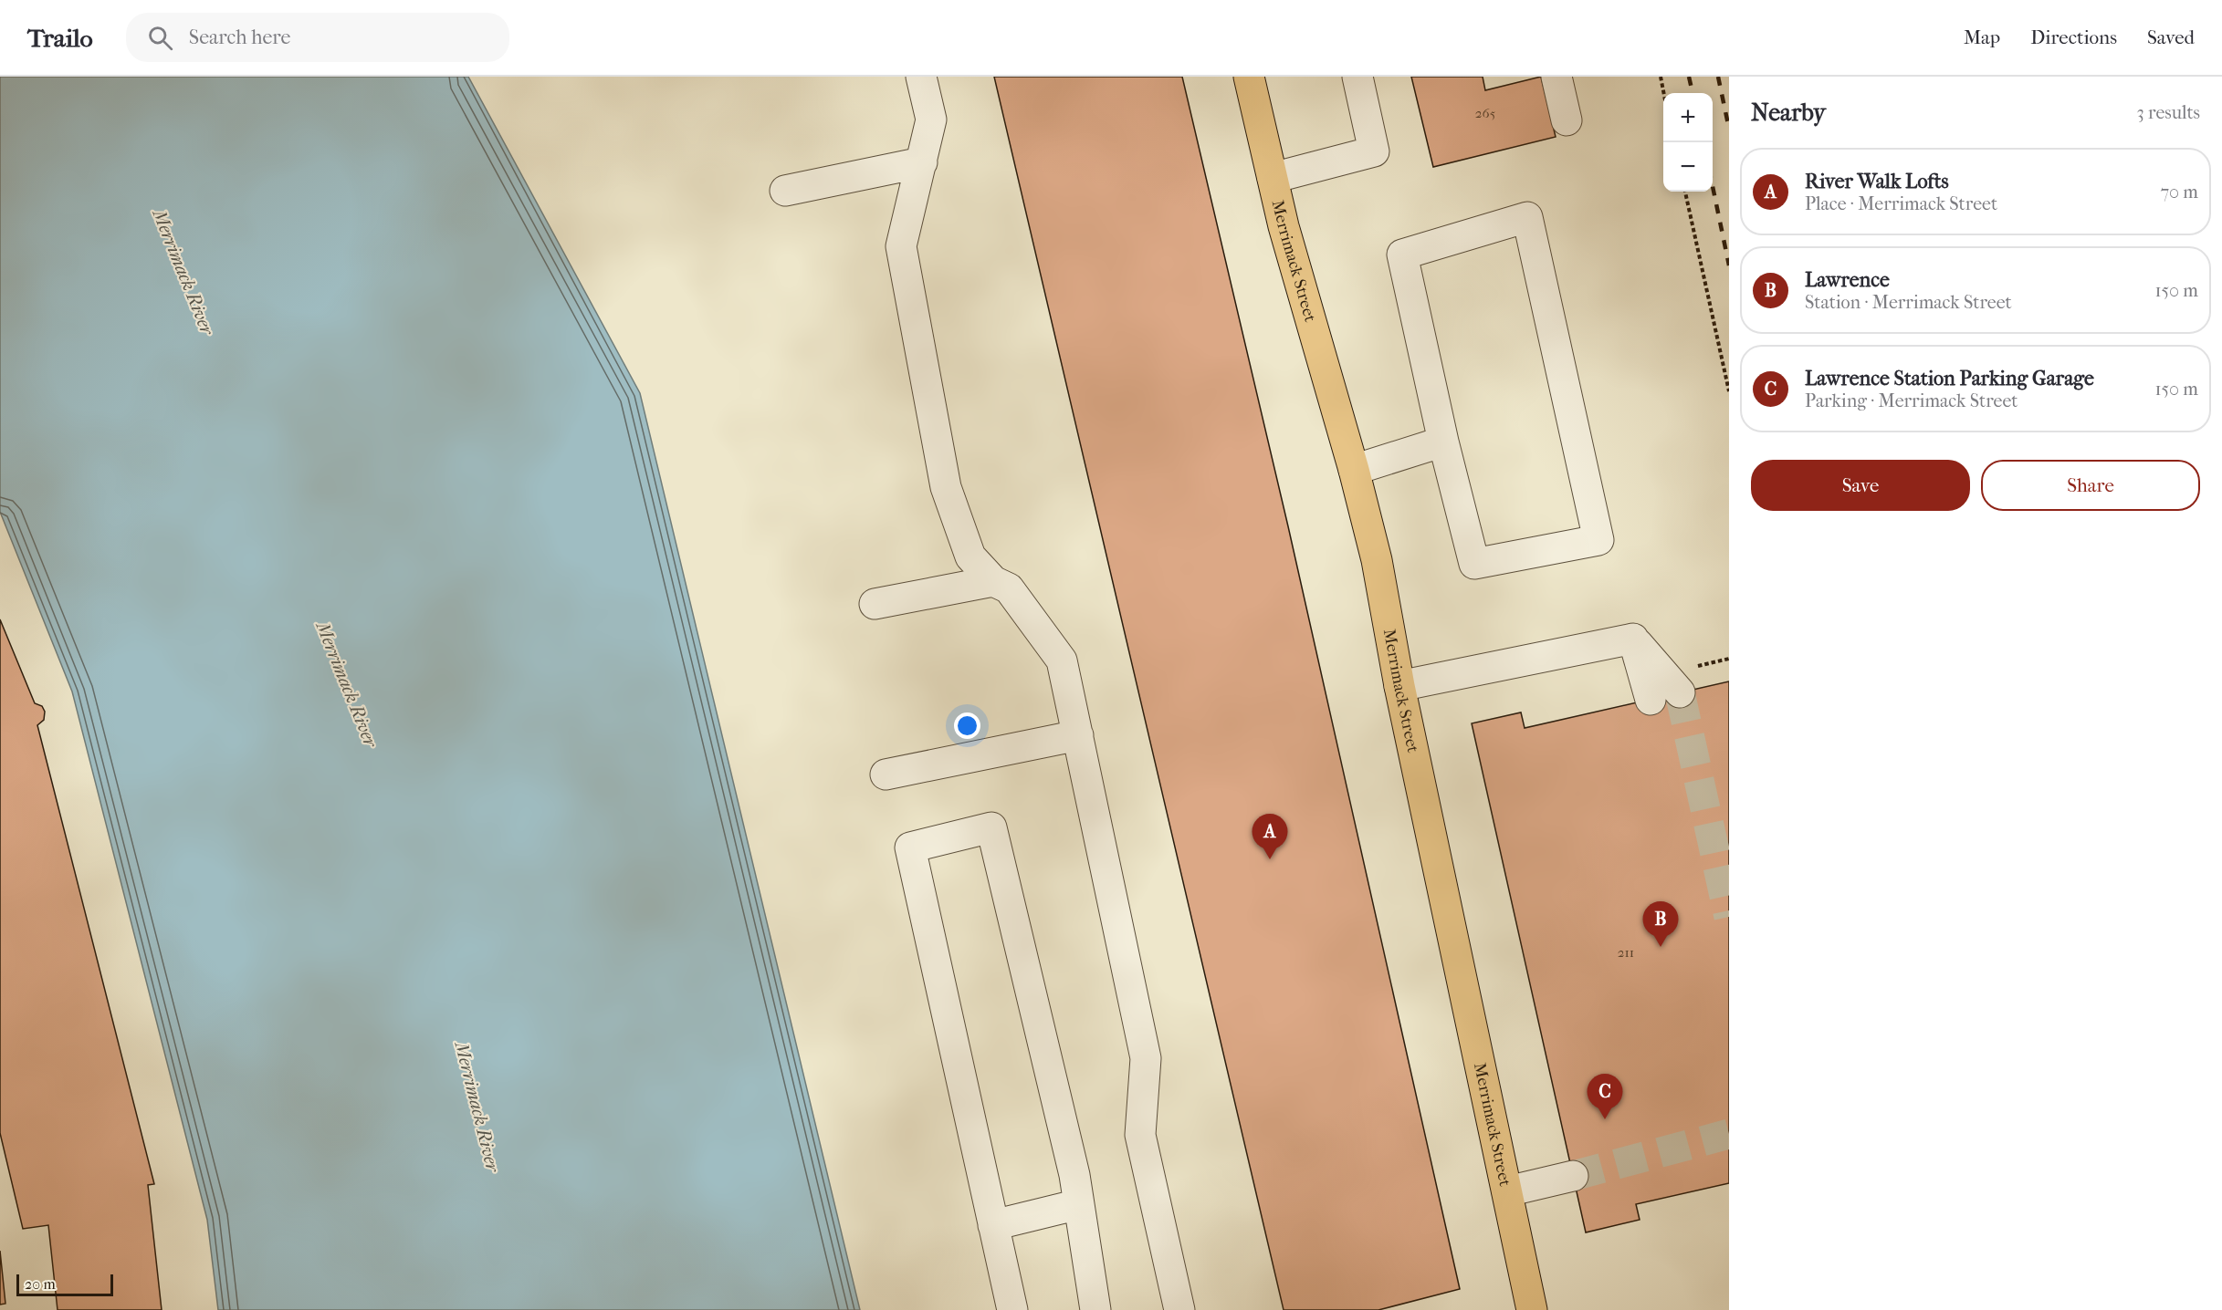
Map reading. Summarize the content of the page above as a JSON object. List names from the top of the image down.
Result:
{
  "streets": {
    "main road": ["Merrimack Street"]
  },
  "water": ["Merrimack River"],
  "house_numbers": ["265", "211"],
  "scale_bar": "20 m",
  "page": {
    "header": "Trailo",
    "search": "Search here",
    "nav": ["Map", "Directions", "Saved"],
    "heading": ["Nearby", "3 results"],
    "map_buttons": ["+", "−"],
    "list": [
      {
        "mark": "A",
        "name": "River Walk Lofts",
        "note": "Place · Merrimack Street",
        "value": "70 m"
      },
      {
        "mark": "B",
        "name": "Lawrence",
        "note": "Station · Merrimack Street",
        "value": "150 m"
      },
      {
        "mark": "C",
        "name": "Lawrence Station Parking Garage",
        "note": "Parking · Merrimack Street",
        "value": "150 m"
      }
    ],
    "buttons": ["Save", "Share"],
    "pins": ["A", "B", "C"],
    "scale": "20 m"
  }
}
